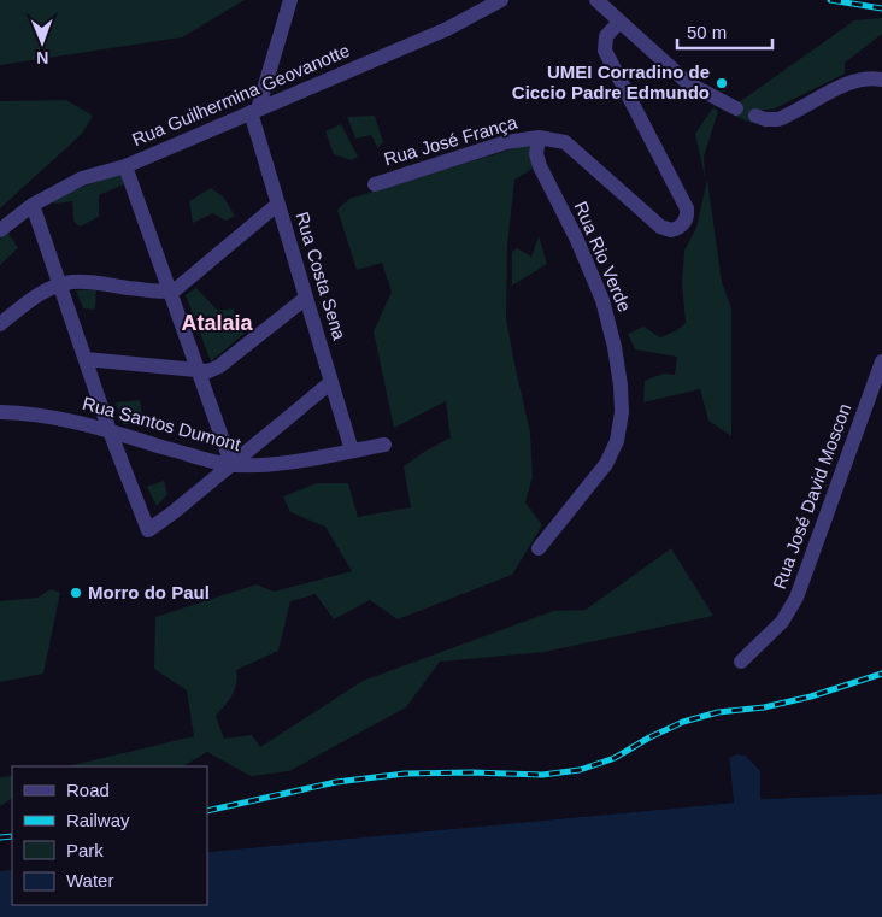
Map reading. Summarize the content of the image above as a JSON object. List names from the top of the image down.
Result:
{
  "streets": {
    "street": [
      "Rua Guilhermina Geovanotte",
      "Rua José França",
      "Rua Rio Verde",
      "Rua Costa Sena",
      "Rua Santos Dumont",
      "Rua José David Moscon"
    ]
  },
  "crossings": [
    ["Rua Guilhermina Geovanotte", "Rua Costa Sena"],
    ["Rua José França", "Rua Rio Verde"],
    ["Rua Costa Sena", "Rua Santos Dumont"]
  ],
  "districts": ["Atalaia"],
  "places": ["UMEI Corradino de Ciccio Padre Edmundo", "Morro do Paul"],
  "legend": [
    "Road",
    "Railway",
    "Park",
    "Water"
  ],
  "scale_bar": "50 m",
  "north": "bottom"
}
